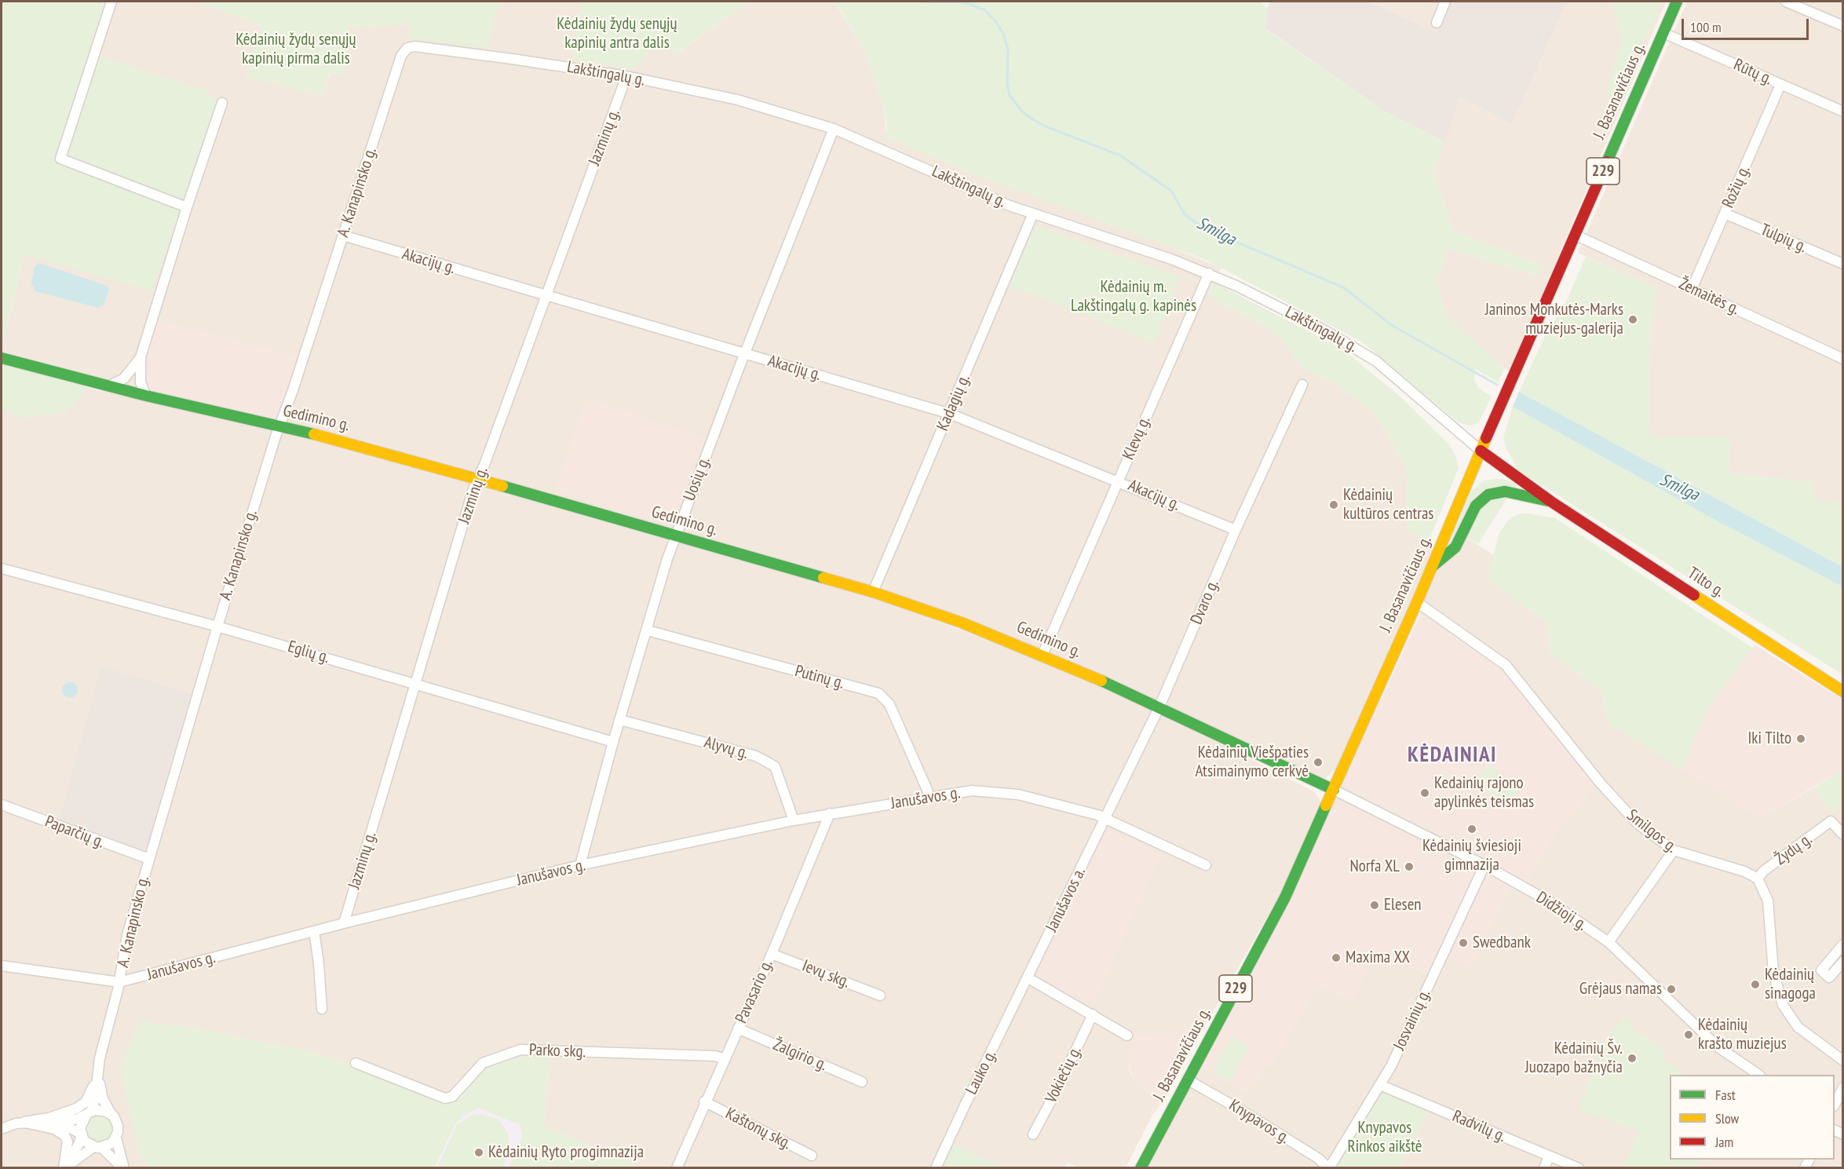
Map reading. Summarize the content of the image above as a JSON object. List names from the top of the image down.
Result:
{
  "streets": {
    "main road": [
      "J. Basanavičiaus g.",
      "229",
      "Gedimino g.",
      "Tilto g."
    ],
    "street": [
      "Rūtų g.",
      "Lakštingalų g.",
      "Jazminų g.",
      "Rožių g.",
      "A. Kanapinsko g.",
      "Tulpių g.",
      "Akacijų g.",
      "Žemaitės g.",
      "Kadagių g.",
      "Klevų g.",
      "Uosių g.",
      "Dvaro g.",
      "Eglių g.",
      "Putinų g.",
      "Alyvų g.",
      "Janušavos g.",
      "Smilgos g.",
      "Paparčių g.",
      "Žydų g.",
      "Janušavos a.",
      "Didžioji g.",
      "Ievų skg.",
      "Pavasario g.",
      "Josvainių g.",
      "Parko skg.",
      "Žalgirio g.",
      "Lauko g.",
      "Vokiečių g.",
      "Knypavos g.",
      "Radvilų g.",
      "Kaštonų skg."
    ]
  },
  "crossings": [
    ["Rūtų g.", "J. Basanavičiaus g."],
    ["Rūtų g.", "Rožių g."],
    ["Lakštingalų g.", "J. Basanavičiaus g."],
    ["Lakštingalų g.", "Jazminų g."],
    ["Lakštingalų g.", "A. Kanapinsko g."],
    ["Lakštingalų g.", "Kadagių g."],
    ["Lakštingalų g.", "Klevų g."],
    ["Lakštingalų g.", "Uosių g."],
    ["Lakštingalų g.", "Tilto g."],
    ["J. Basanavičiaus g.", "Žemaitės g."],
    ["J. Basanavičiaus g.", "Gedimino g."],
    ["J. Basanavičiaus g.", "Tilto g."],
    ["J. Basanavičiaus g.", "Smilgos g."],
    ["J. Basanavičiaus g.", "Didžioji g."],
    ["J. Basanavičiaus g.", "Knypavos g."],
    ["Jazminų g.", "Akacijų g."],
    ["Jazminų g.", "Gedimino g."],
    ["Jazminų g.", "Eglių g."],
    ["Jazminų g.", "Janušavos g."],
    ["Rožių g.", "Tulpių g."],
    ["Rožių g.", "Žemaitės g."],
    ["A. Kanapinsko g.", "Akacijų g."],
    ["A. Kanapinsko g.", "Gedimino g."],
    ["A. Kanapinsko g.", "Eglių g."],
    ["A. Kanapinsko g.", "Janušavos g."],
    ["A. Kanapinsko g.", "Paparčių g."],
    ["Akacijų g.", "Kadagių g."],
    ["Akacijų g.", "Klevų g."],
    ["Akacijų g.", "Uosių g."],
    ["Akacijų g.", "Dvaro g."],
    ["Kadagių g.", "Gedimino g."],
    ["Gedimino g.", "Klevų g."],
    ["Gedimino g.", "Uosių g."],
    ["Gedimino g.", "Dvaro g."],
    ["Gedimino g.", "Didžioji g."],
    ["Uosių g.", "Eglių g."],
    ["Uosių g.", "Putinų g."],
    ["Uosių g.", "Alyvų g."],
    ["Uosių g.", "Janušavos g."],
    ["Dvaro g.", "Janušavos g."],
    ["Dvaro g.", "Janušavos a."],
    ["Putinų g.", "Janušavos g."],
    ["Alyvų g.", "Janušavos g."],
    ["Janušavos g.", "Janušavos a."],
    ["Janušavos g.", "Pavasario g."],
    ["Smilgos g.", "Žydų g."],
    ["Janušavos a.", "Lauko g."],
    ["Didžioji g.", "Josvainių g."],
    ["Ievų skg.", "Pavasario g."],
    ["Pavasario g.", "Parko skg."],
    ["Pavasario g.", "Žalgirio g."],
    ["Pavasario g.", "Kaštonų skg."],
    ["Josvainių g.", "Knypavos g."],
    ["Josvainių g.", "Radvilų g."]
  ],
  "districts": ["KĖDAINIAI"],
  "water": ["Smilga"],
  "parks": [
    "Kėdainių žydų senųjų kapinių antra dalis",
    "Kėdainių žydų senųjų kapinių pirma dalis",
    "Kėdainių m. Lakštingalų g. kapinės",
    "Knypavos Rinkos aikštė"
  ],
  "places": [
    "Janinos Monkutės-Marks muziejus-galerija",
    "Kėdainių kultūros centras",
    "Iki Tilto",
    "Kėdainių Viešpaties Atsimainymo cerkvė",
    "Kedainių rajono apylinkės teismas",
    "Kėdainių šviesioji gimnazija",
    "Norfa XL",
    "Elesen",
    "Swedbank",
    "Maxima XX",
    "Kėdainių sinagoga",
    "Grėjaus namas",
    "Kėdainių krašto muziejus",
    "Kėdainių Šv. Juozapo bažnyčia",
    "Kėdainių Ryto progimnazija"
  ],
  "legend": ["Fast", "Slow", "Jam"],
  "scale_bar": "100 m"
}
